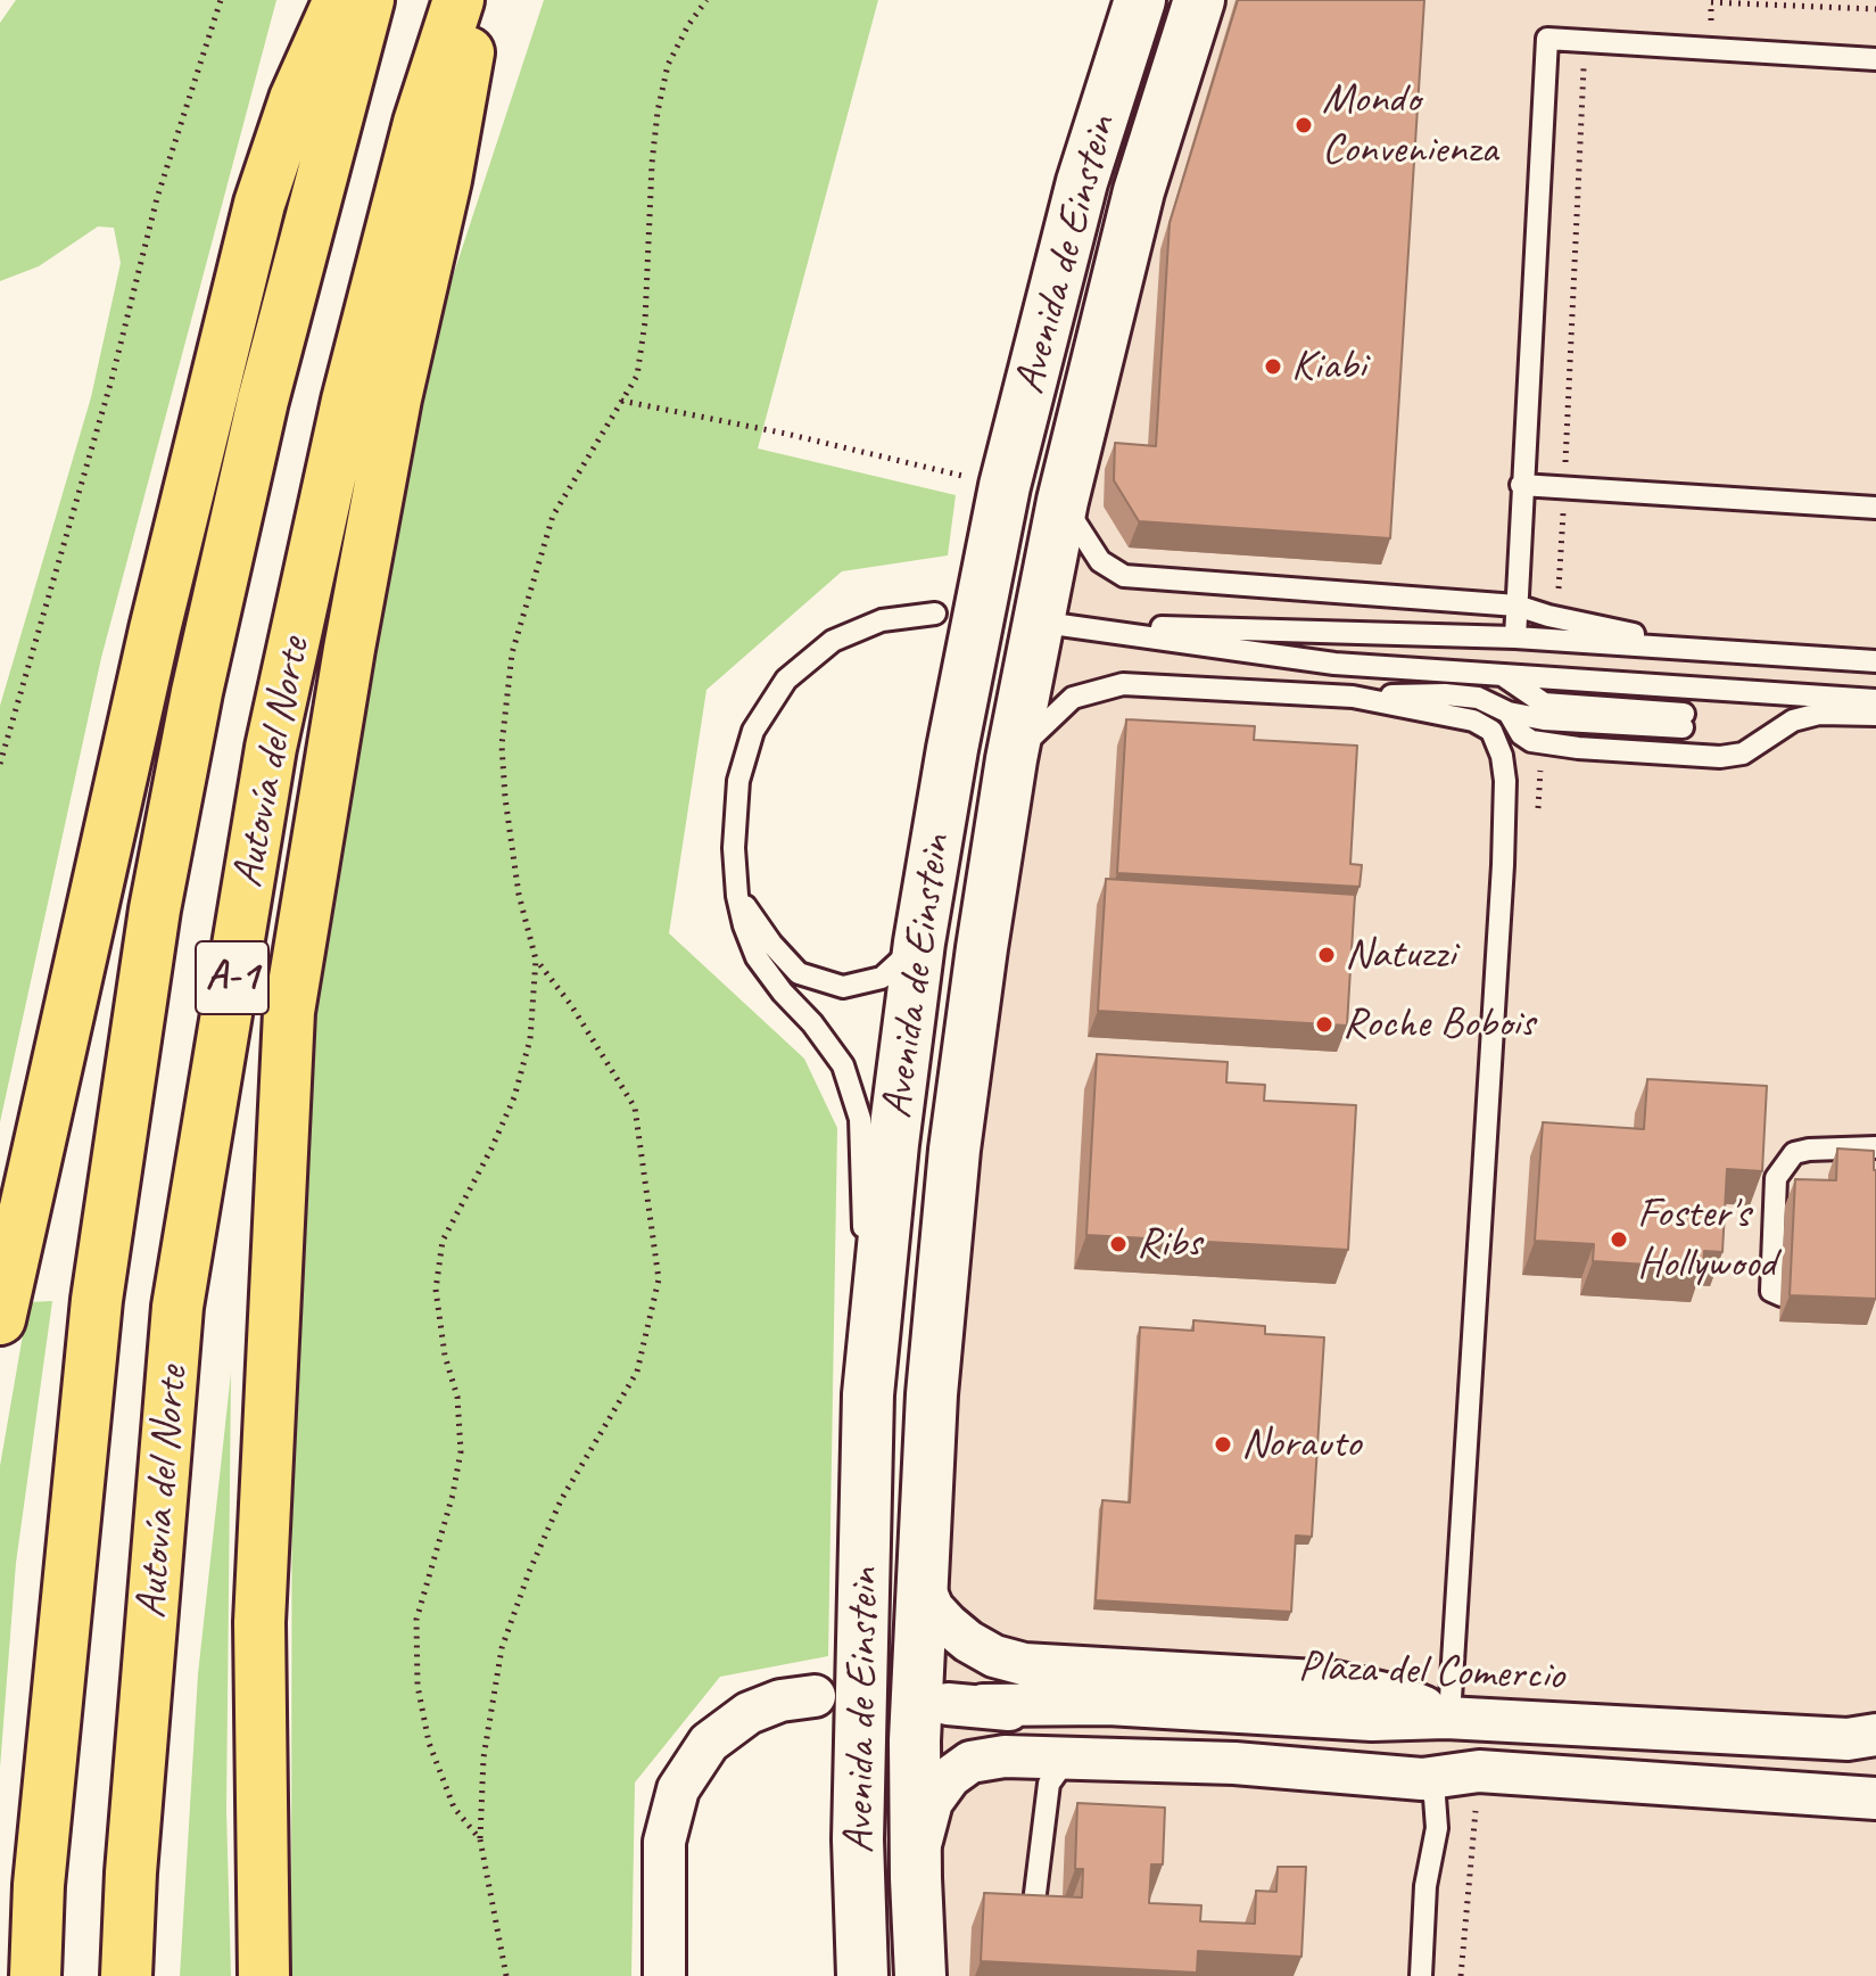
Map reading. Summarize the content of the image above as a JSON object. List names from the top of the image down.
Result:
{
  "streets": {
    "highway": ["Autovía del Norte", "A-1"],
    "street": ["Avenida de Einstein", "Plaza del Comercio"]
  },
  "places": [
    "Mondo Convenienza",
    "Kiabi",
    "Natuzzi",
    "Roche Bobois",
    "Foster's Hollywood",
    "Ribs",
    "Norauto"
  ]
}
